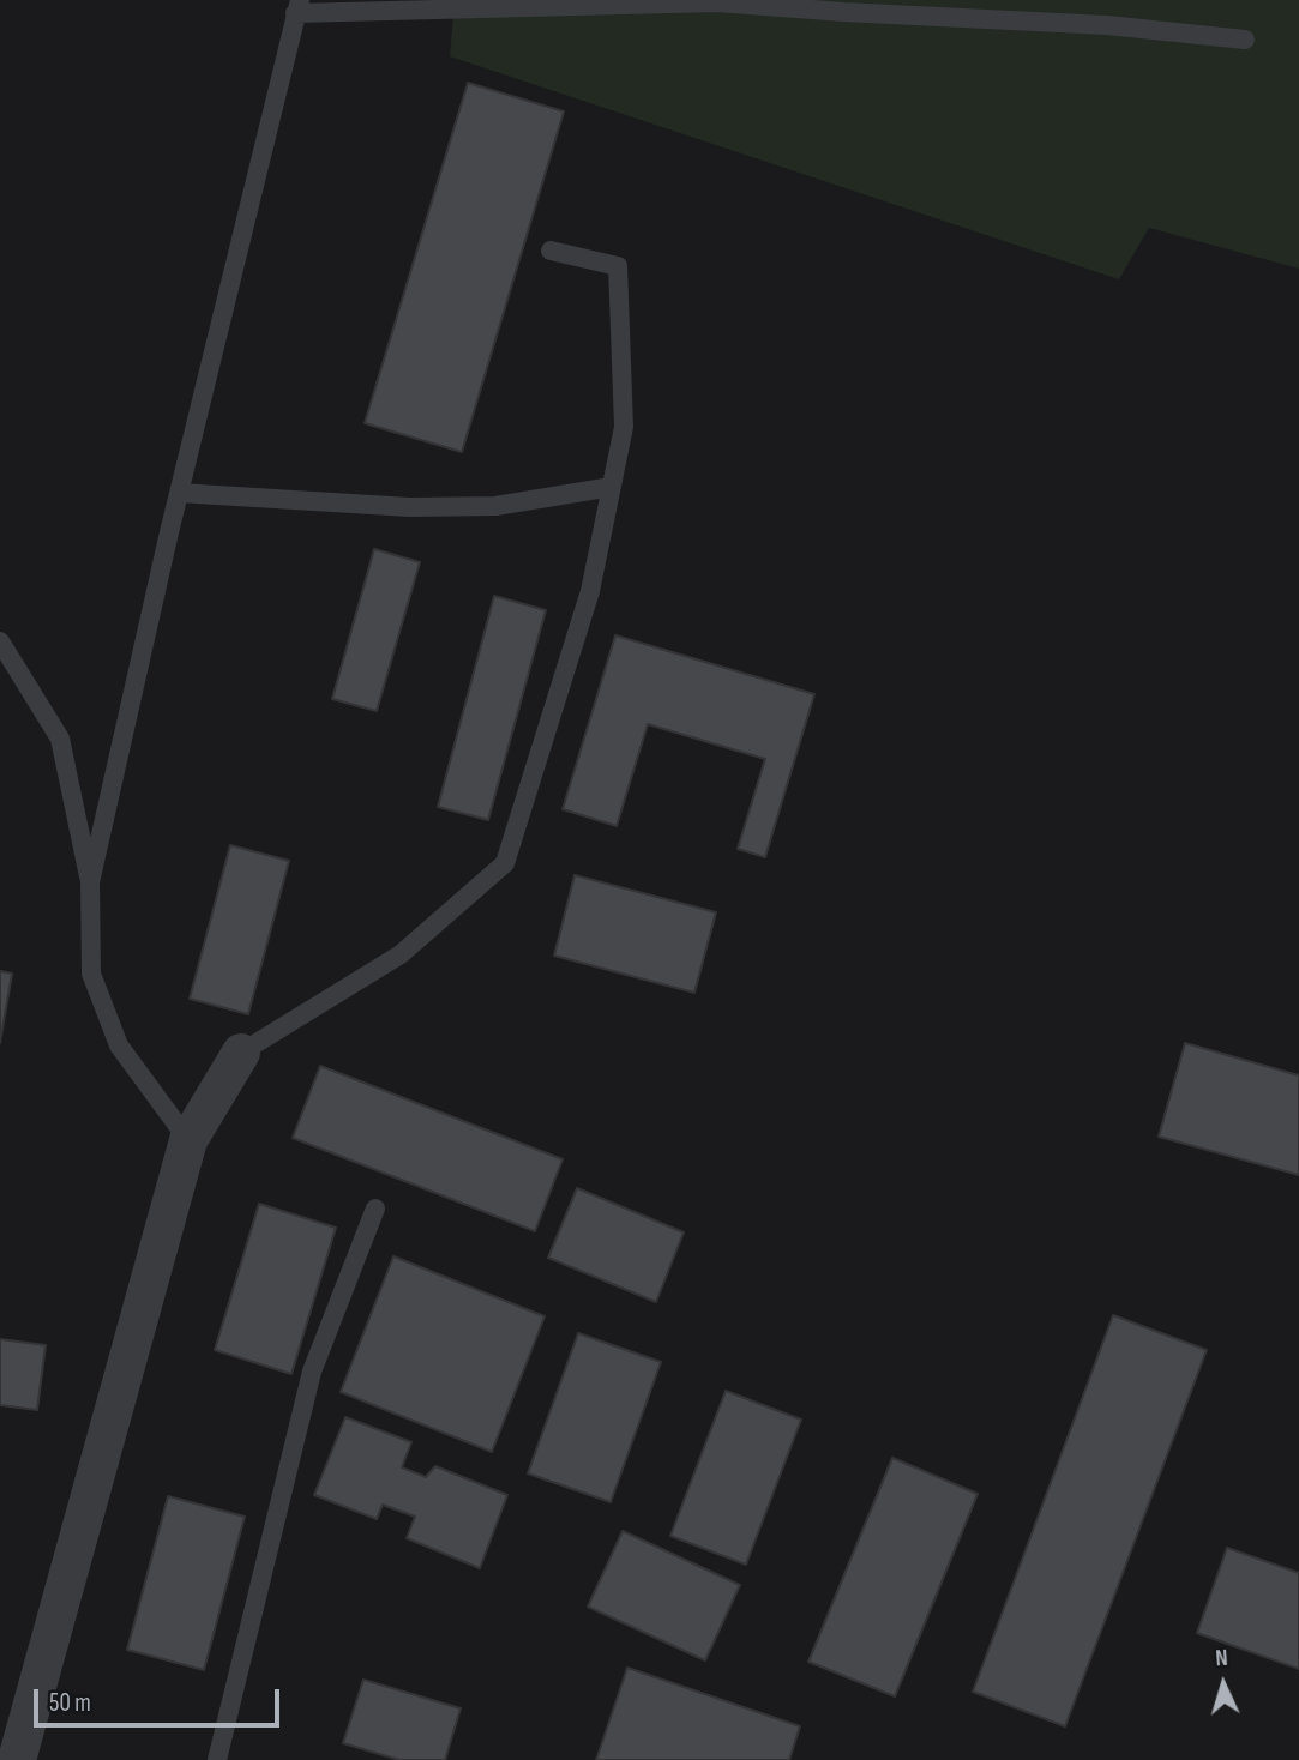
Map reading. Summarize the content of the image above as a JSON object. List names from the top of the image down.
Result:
{
  "scale_bar": "50 m",
  "north": "top"
}
